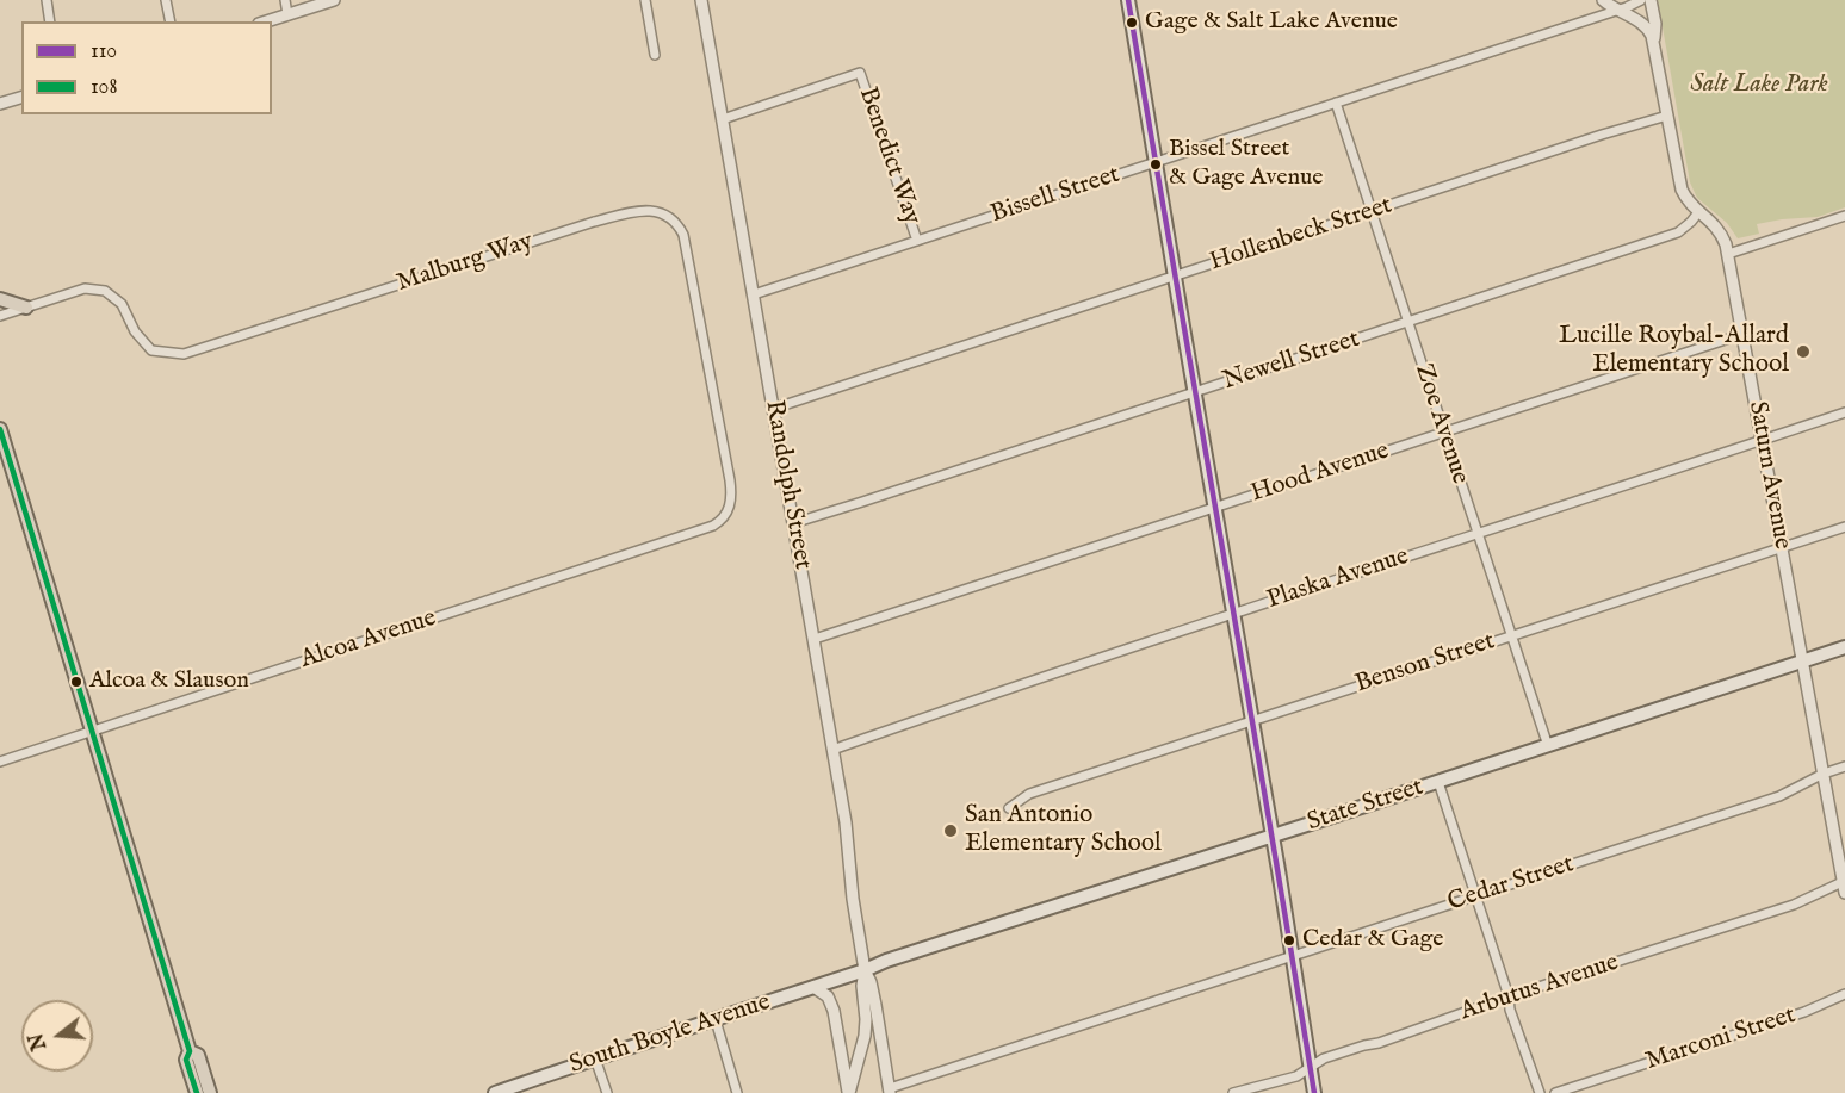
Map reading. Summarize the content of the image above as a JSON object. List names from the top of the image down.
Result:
{
  "streets": {
    "main road": ["State Street", "South Boyle Avenue"],
    "street": [
      "Benedict Way",
      "Bissell Street",
      "Hollenbeck Street",
      "Malburg Way",
      "Newell Street",
      "Zoe Avenue",
      "Hood Avenue",
      "Saturn Avenue",
      "Randolph Street",
      "Plaska Avenue",
      "Alcoa Avenue",
      "Benson Street",
      "Cedar Street",
      "Arbutus Avenue",
      "Marconi Street"
    ]
  },
  "crossings": [
    ["Benedict Way", "Bissell Street"],
    ["Benedict Way", "Randolph Street"],
    ["Bissell Street", "Zoe Avenue"],
    ["Bissell Street", "Randolph Street"],
    ["Hollenbeck Street", "Zoe Avenue"],
    ["Hollenbeck Street", "Saturn Avenue"],
    ["Hollenbeck Street", "Randolph Street"],
    ["Malburg Way", "Alcoa Avenue"],
    ["Newell Street", "Zoe Avenue"],
    ["Newell Street", "Saturn Avenue"],
    ["Newell Street", "Randolph Street"],
    ["Zoe Avenue", "Hood Avenue"],
    ["Zoe Avenue", "Plaska Avenue"],
    ["Zoe Avenue", "Benson Street"],
    ["Zoe Avenue", "State Street"],
    ["Hood Avenue", "Saturn Avenue"],
    ["Hood Avenue", "Randolph Street"],
    ["Saturn Avenue", "Plaska Avenue"],
    ["Saturn Avenue", "Benson Street"],
    ["Saturn Avenue", "State Street"],
    ["Saturn Avenue", "Cedar Street"],
    ["Saturn Avenue", "Arbutus Avenue"],
    ["Randolph Street", "Plaska Avenue"],
    ["Randolph Street", "State Street"],
    ["Randolph Street", "Cedar Street"],
    ["State Street", "South Boyle Avenue"]
  ],
  "parks": ["Salt Lake Park"],
  "places": [
    "Gage & Salt Lake Avenue",
    "Bissel Street & Gage Avenue",
    "Lucille Roybal-Allard Elementary School",
    "Alcoa & Slauson",
    "San Antonio Elementary School",
    "Cedar & Gage"
  ],
  "lines": ["transit line 110", "transit line 108"],
  "legend": ["110", "108"],
  "north": "left"
}
